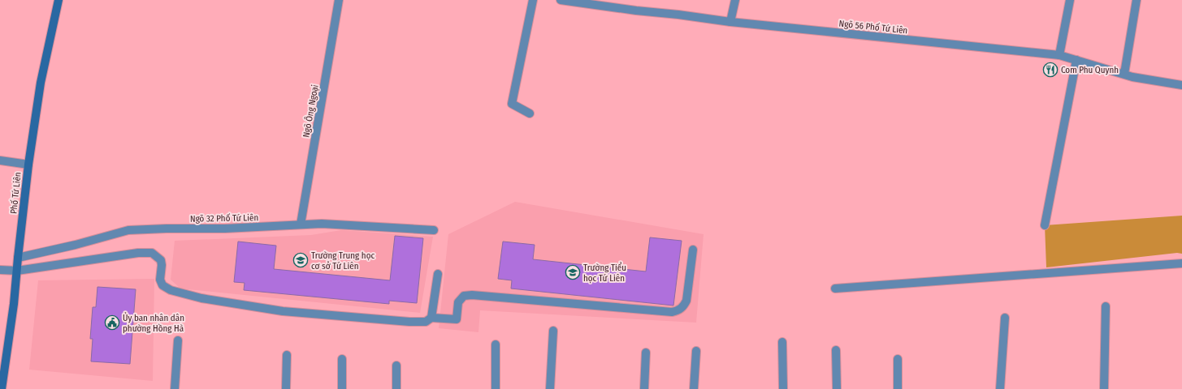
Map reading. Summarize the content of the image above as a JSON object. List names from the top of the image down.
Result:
{
  "streets": {
    "street": [
      "Ngõ 56 Phố Tứ Liên",
      "Ngõ Ông Ngoại",
      "Phố Tứ Liên",
      "Ngõ 32 Phố Tứ Liên"
    ]
  },
  "crossings": [
    ["Ngõ Ông Ngoại", "Ngõ 32 Phố Tứ Liên"],
    ["Phố Tứ Liên", "Ngõ 32 Phố Tứ Liên"]
  ],
  "places": {
    "restaurant": ["Com Phu Quynh"],
    "school or university": ["Trường Trung học cơ sở Tứ Liên", "Trường Tiểu học Tứ Liên"],
    "public building": ["Ủy ban nhân dân phường Hồng Hà"]
  }
}
